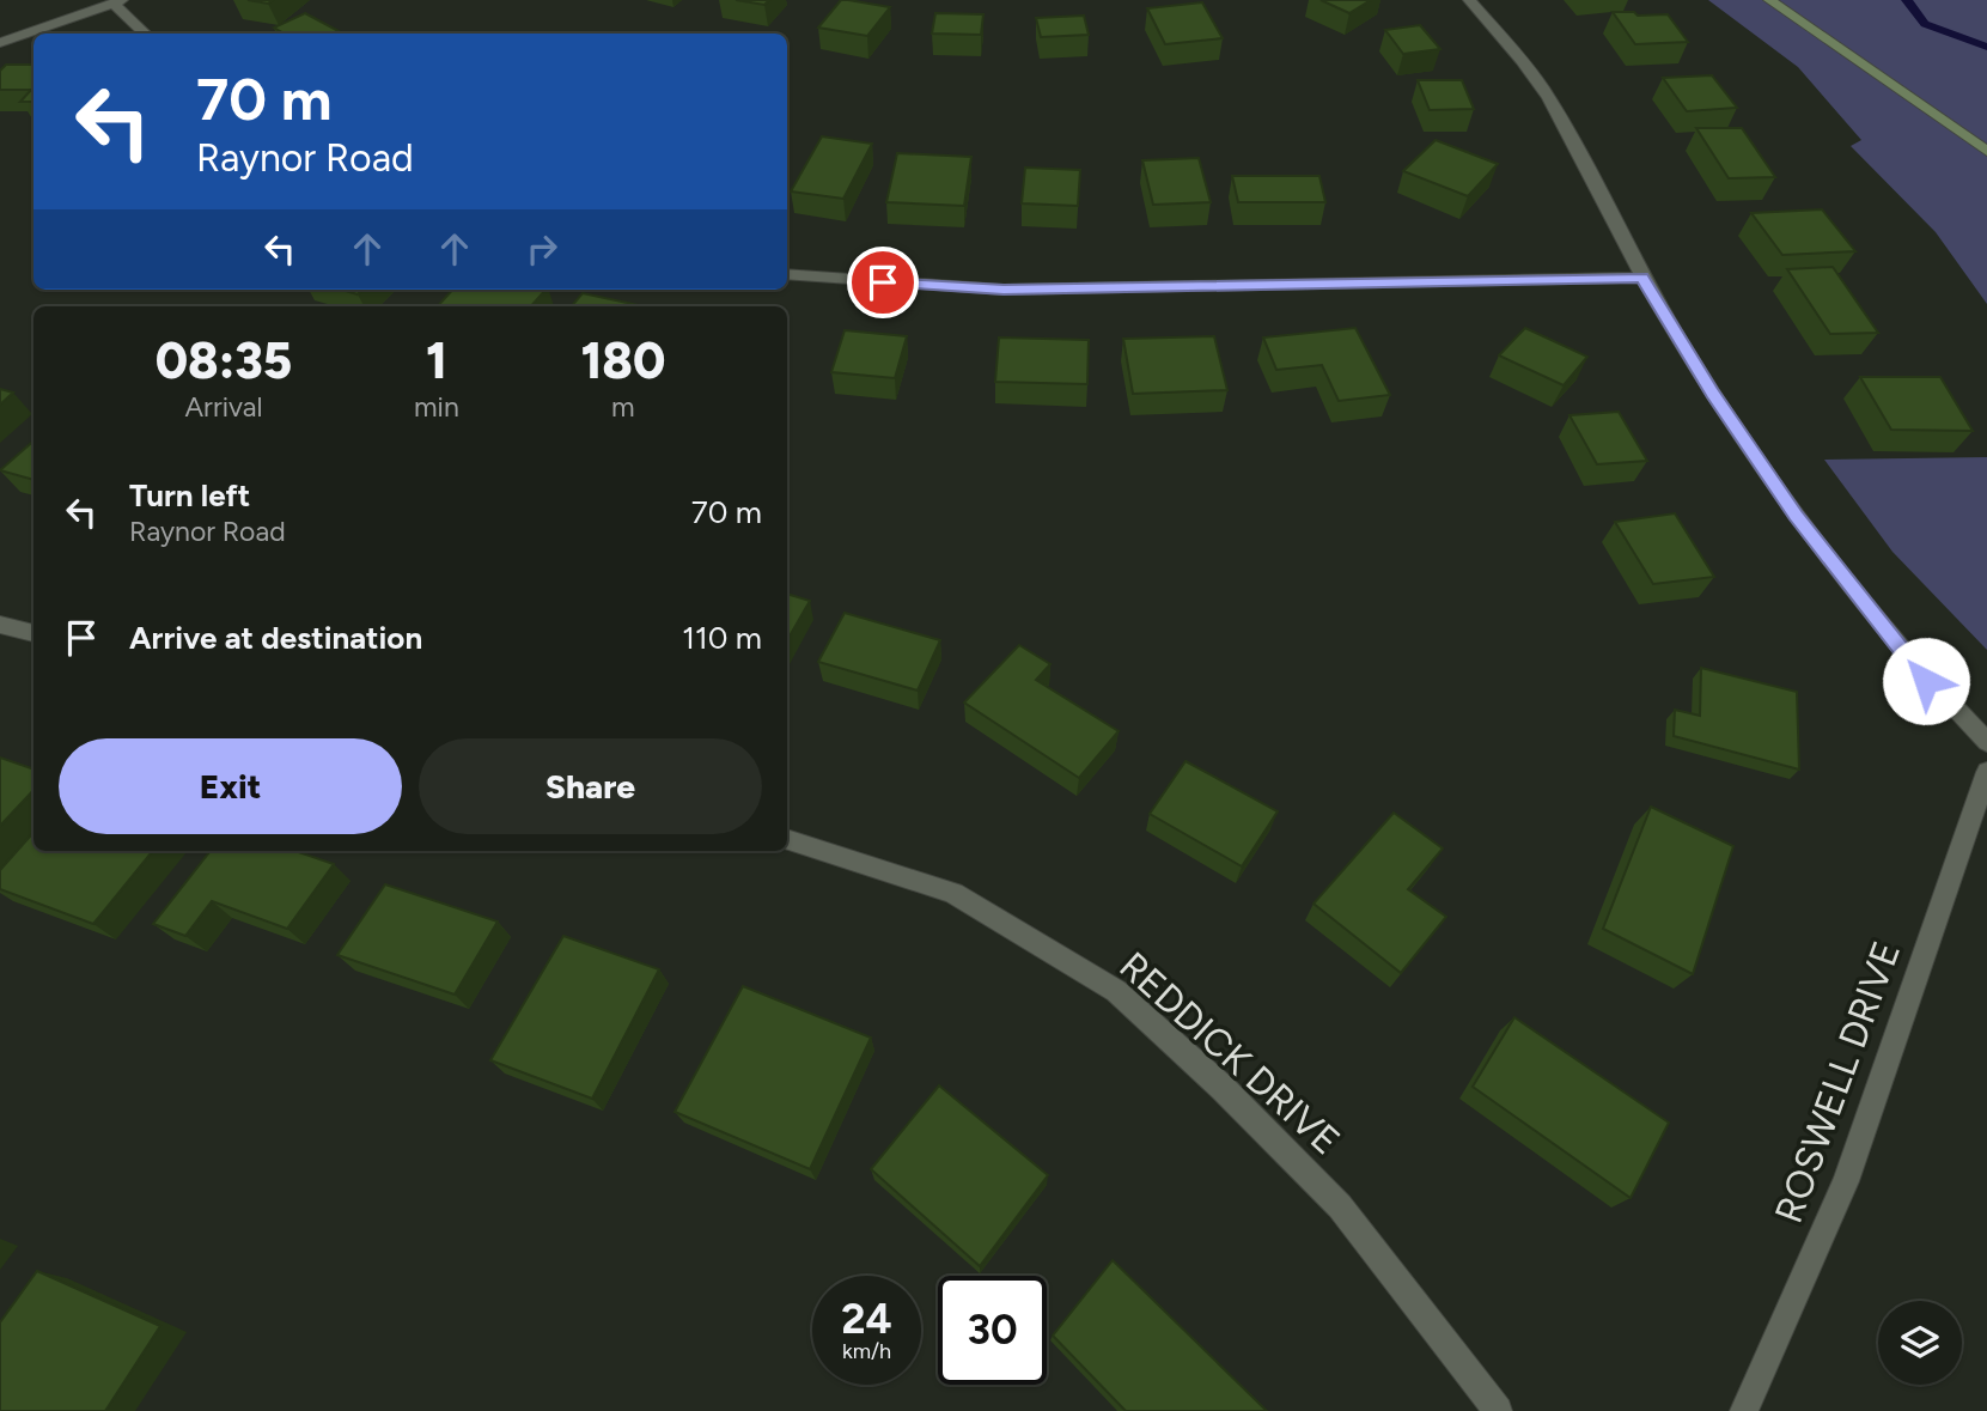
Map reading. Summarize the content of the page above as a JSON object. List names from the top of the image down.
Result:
{
  "streets": {
    "street": ["REDDICK DRIVE", "ROSWELL DRIVE"]
  },
  "page": {
    "turn": ["70 m", "Raynor Road"],
    "eta": [
      "08:35",
      "Arrival",
      "1",
      "min",
      "180",
      "m"
    ],
    "list": [
      {
        "name": "Turn left",
        "note": "Raynor Road",
        "value": "70 m"
      },
      {
        "name": "Arrive at destination",
        "value": "110 m"
      }
    ],
    "buttons": ["Exit", "Share"],
    "speed": "24 km/h",
    "limit": "30"
  }
}
